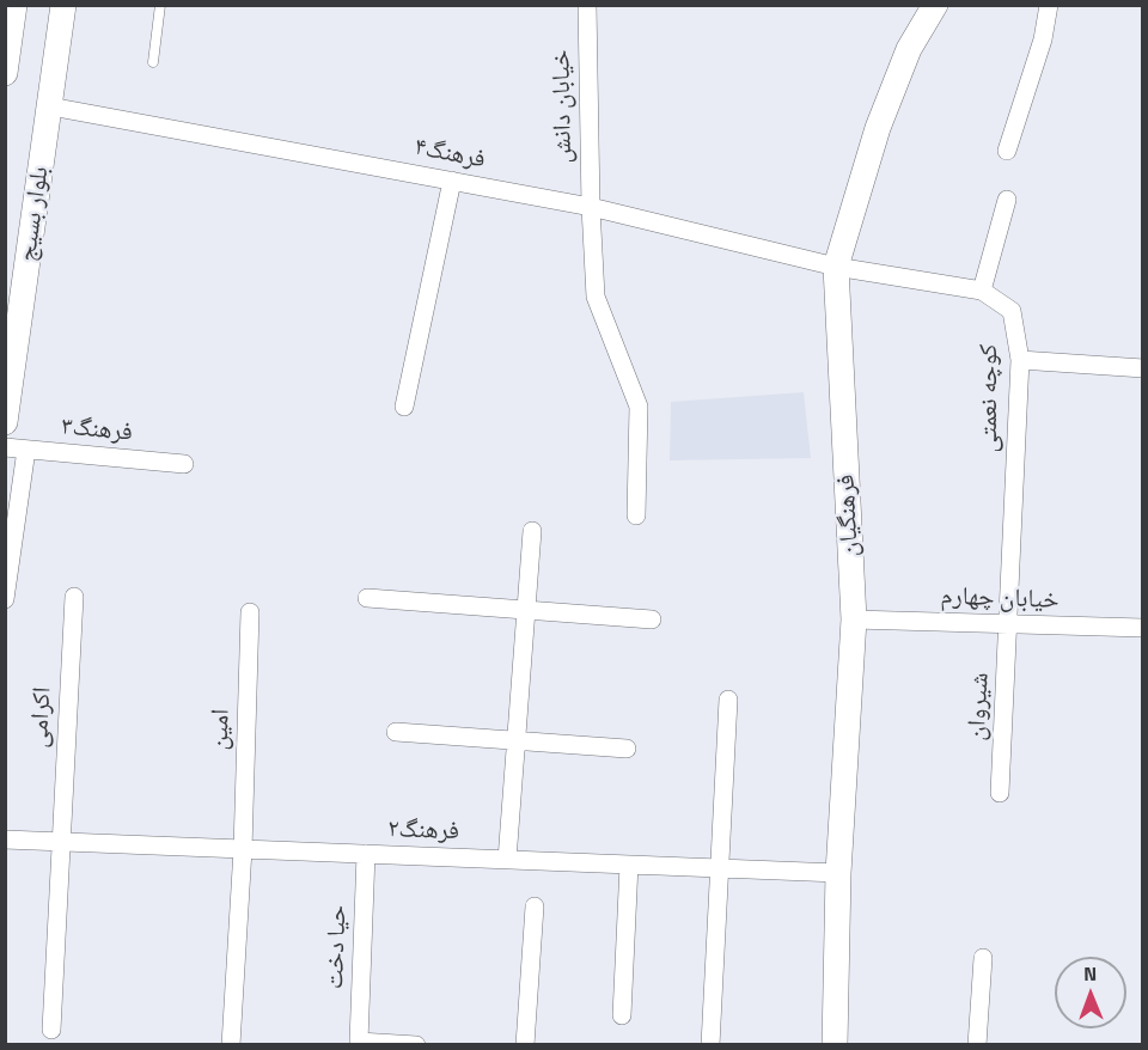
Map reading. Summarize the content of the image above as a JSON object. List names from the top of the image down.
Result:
{
  "streets": {
    "street": [
      "خیابان دانش",
      "فرهنگ۴",
      "بلوار بسیج",
      "کوچه نعمتی",
      "فرهنگ۳",
      "فرهنگیان",
      "خیابان چهارم",
      "شیروان",
      "اکرامی",
      "امین",
      "فرهنگ۲",
      "حیا دخت"
    ]
  },
  "crossings": [
    ["خیابان دانش", "فرهنگ۴"],
    ["فرهنگ۴", "بلوار بسیج"],
    ["فرهنگ۴", "کوچه نعمتی"],
    ["فرهنگ۴", "فرهنگیان"],
    ["کوچه نعمتی", "فرهنگیان"],
    ["کوچه نعمتی", "خیابان چهارم"],
    ["کوچه نعمتی", "شیروان"],
    ["فرهنگیان", "خیابان چهارم"],
    ["فرهنگیان", "فرهنگ۲"],
    ["خیابان چهارم", "شیروان"],
    ["اکرامی", "فرهنگ۲"],
    ["امین", "فرهنگ۲"],
    ["فرهنگ۲", "حیا دخت"]
  ],
  "north": "top"
}
